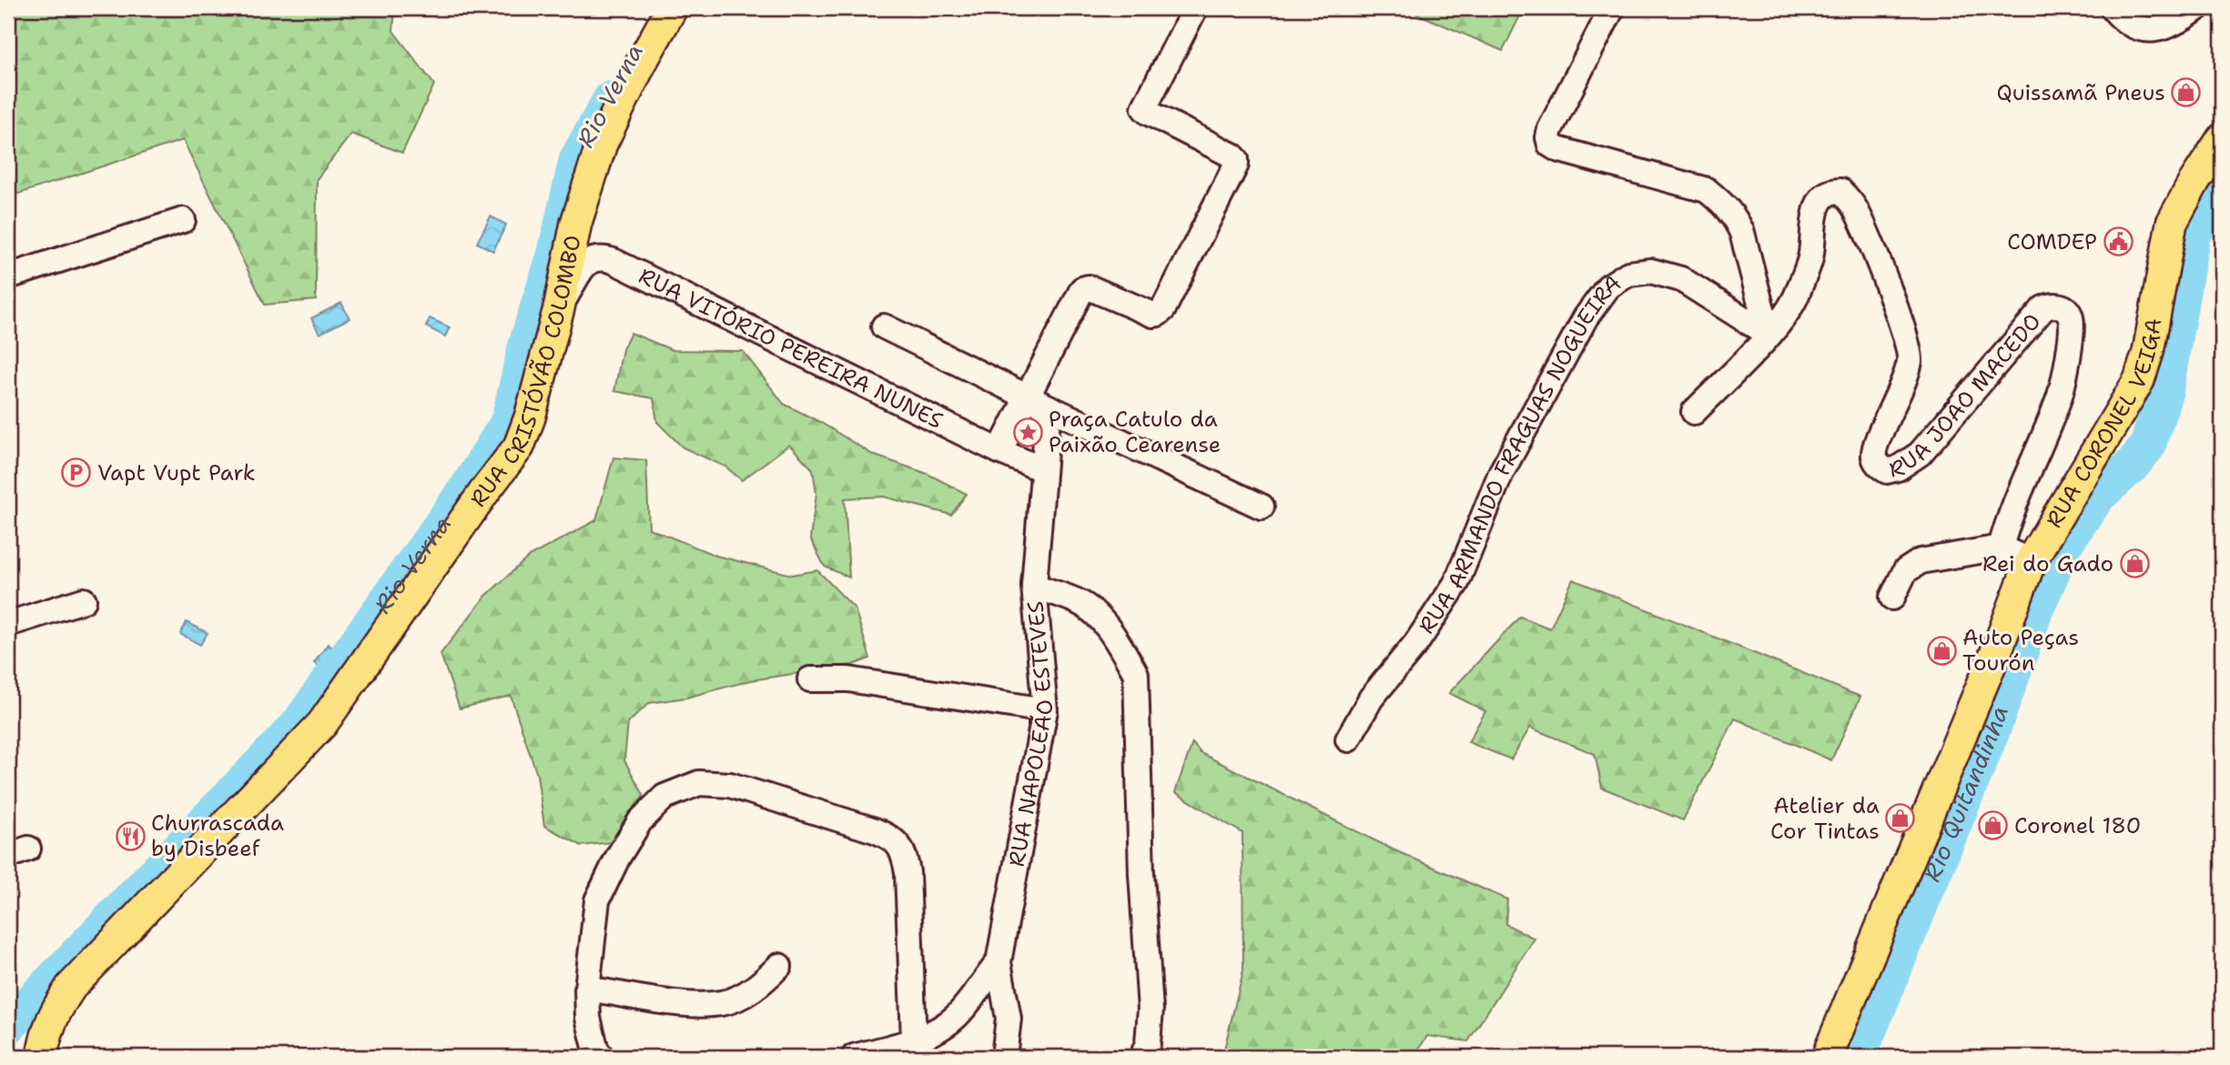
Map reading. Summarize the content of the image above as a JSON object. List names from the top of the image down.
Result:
{
  "streets": {
    "main road": ["RUA CRISTÓVÃO COLOMBO", "RUA CORONEL VEIGA"],
    "street": [
      "RUA VITÓRIO PEREIRA NUNES",
      "RUA JOÃO MACEDO",
      "RUA ARMANDO FRAGUAS NOGUEIRA",
      "RUA NAPOLEÃO ESTEVES"
    ]
  },
  "crossings": [
    ["RUA VITÓRIO PEREIRA NUNES", "RUA CRISTÓVÃO COLOMBO"],
    ["RUA VITÓRIO PEREIRA NUNES", "RUA NAPOLEÃO ESTEVES"],
    ["RUA JOÃO MACEDO", "RUA ARMANDO FRAGUAS NOGUEIRA"]
  ],
  "water": ["Rio Verna", "Rio Quitandinha"],
  "places": {
    "shop": [
      "Quissamã Pneus",
      "Rei do Gado",
      "Auto Peças Tourón",
      "Atelier da Cor Tintas",
      "Coronel 180"
    ],
    "public building": ["COMDEP"],
    "place": ["Praça Catulo da Paixão Cearense"],
    "parking": ["Vapt Vupt Park"],
    "restaurant": ["Churrascada by Disbeef"]
  }
}
